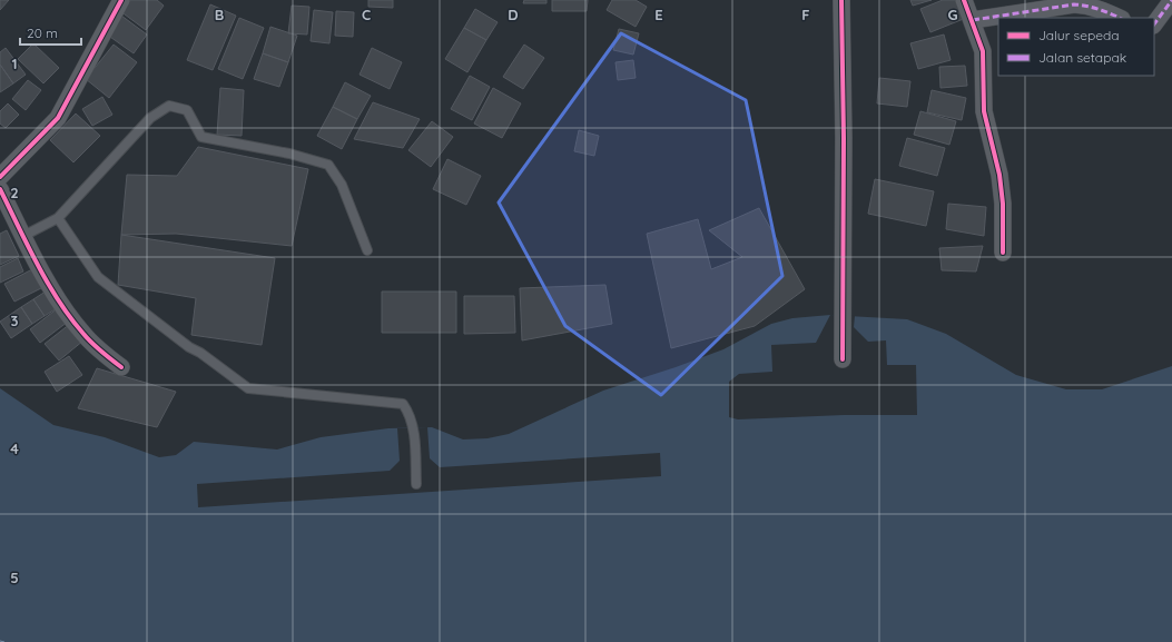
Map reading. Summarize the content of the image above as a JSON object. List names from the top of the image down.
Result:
{
  "legend": ["Jalur sepeda", "Jalan setapak"],
  "scale_bar": "20 m",
  "grid": {
    "columns": [
      "B",
      "C",
      "D",
      "E",
      "F",
      "G"
    ],
    "rows": [
      "1",
      "2",
      "3",
      "4",
      "5"
    ]
  }
}
